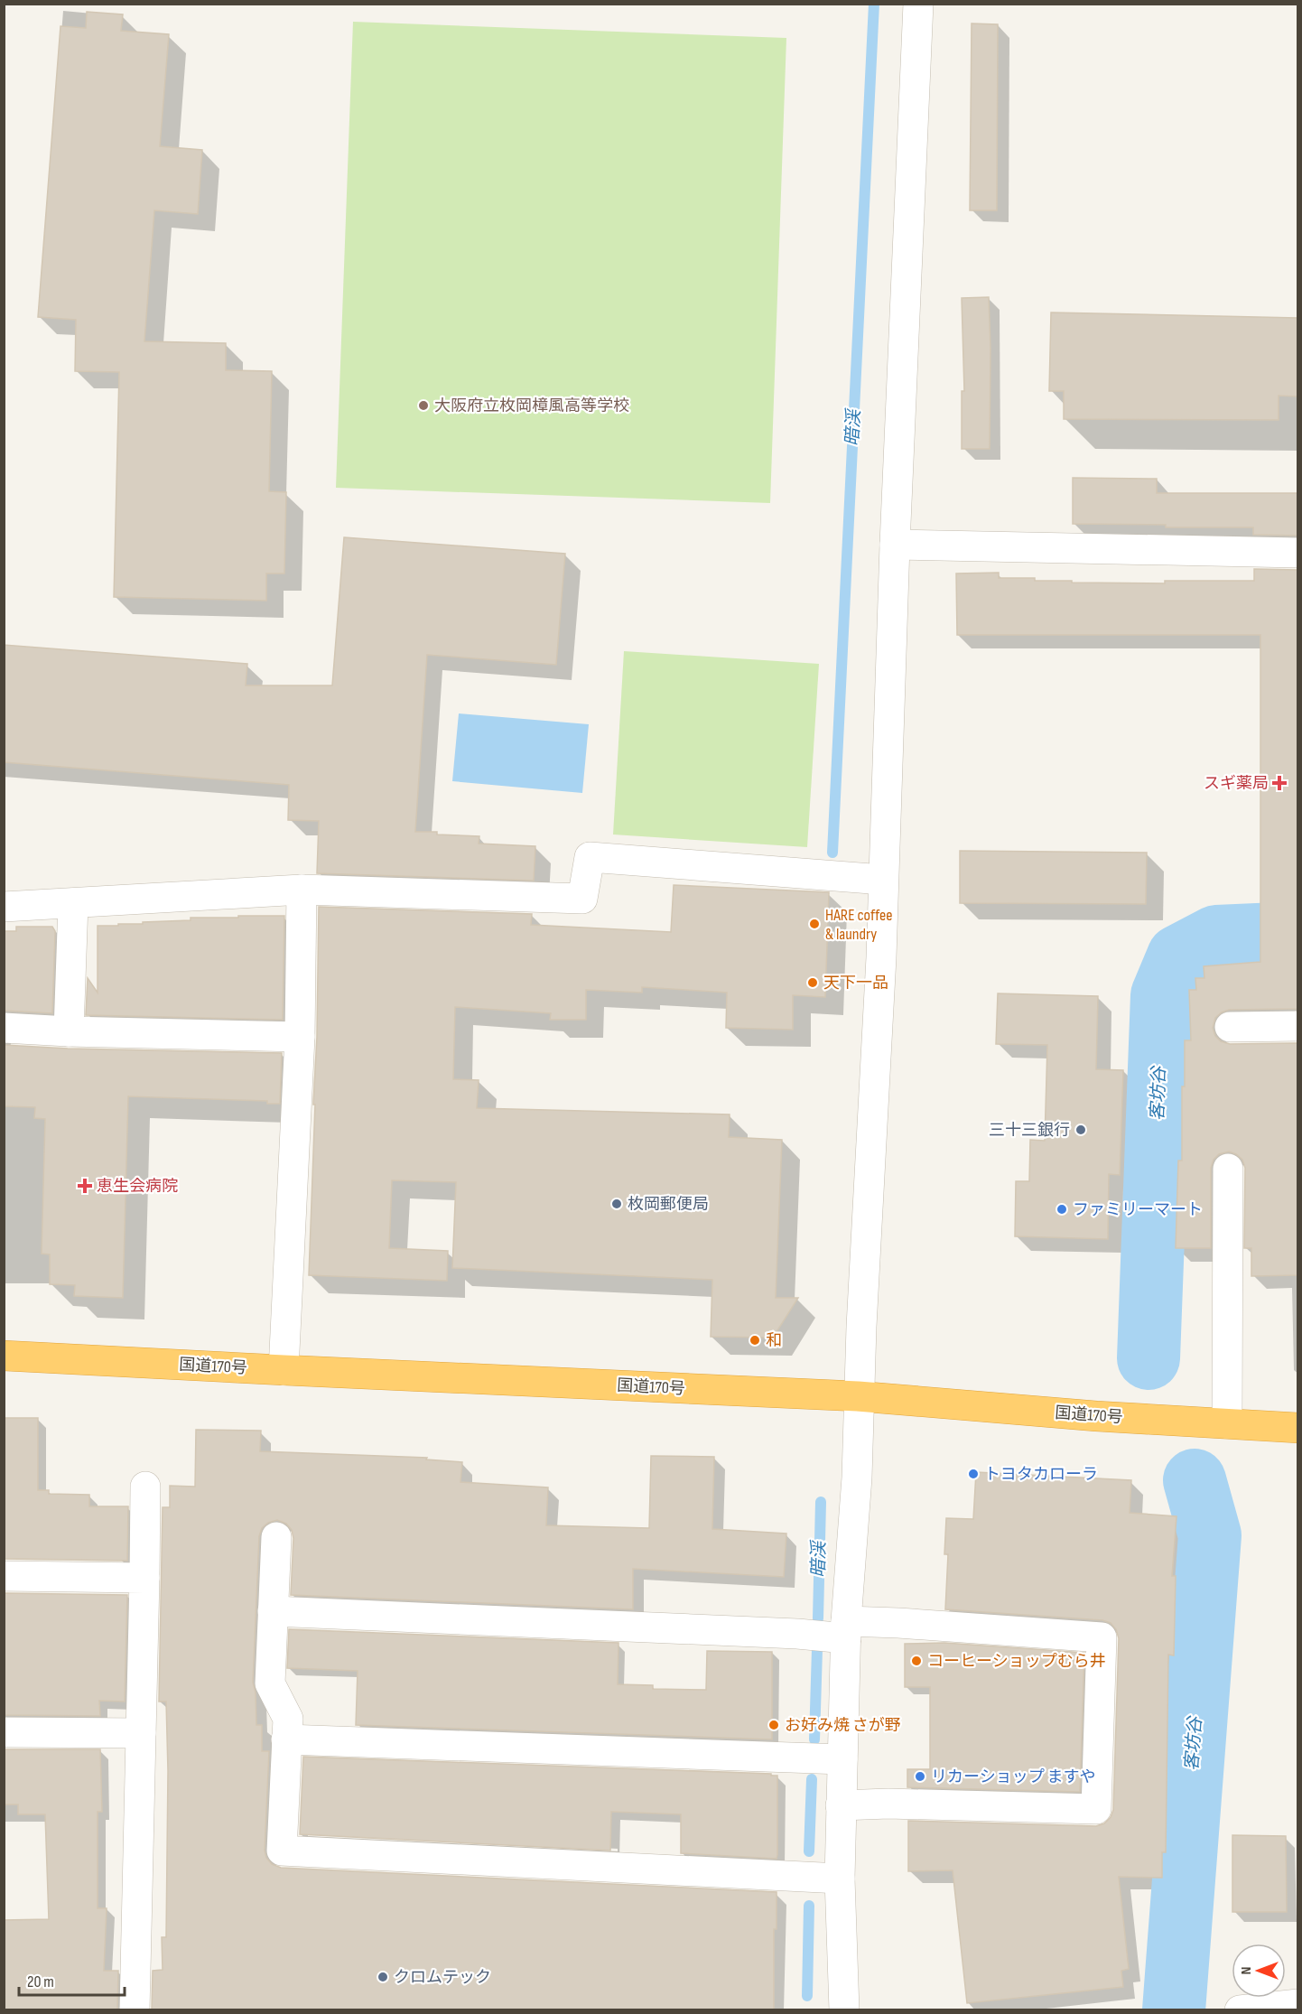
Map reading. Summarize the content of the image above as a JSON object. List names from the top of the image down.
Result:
{
  "streets": {
    "highway": ["国道170号"]
  },
  "water": ["暗渓", "客坊谷"],
  "places": {
    "other": [
      "大阪府立枚岡樟風高等学校",
      "HARE coffee & laundry",
      "天下一品",
      "三十三銀行",
      "枚岡郵便局",
      "ファミリーマート",
      "和",
      "トヨタカローラ",
      "コーヒーショップむら井",
      "お好み焼 さが野",
      "リカーショップ ますや",
      "クロムテック"
    ],
    "health": ["スギ薬局", "恵生会病院"]
  },
  "scale_bar": "20 m",
  "north": "left"
}
